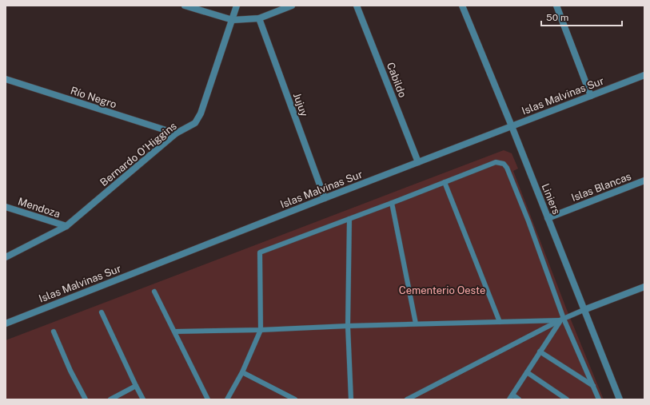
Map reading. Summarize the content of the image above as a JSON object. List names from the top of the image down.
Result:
{
  "streets": {
    "street": [
      "Cabildo",
      "Islas Malvinas Sur",
      "Río Negro",
      "Jujuy",
      "Bernardo O'Higgins",
      "Islas Blancas",
      "Liniers",
      "Mendoza"
    ]
  },
  "crossings": [
    ["Cabildo", "Islas Malvinas Sur"],
    ["Islas Malvinas Sur", "Jujuy"],
    ["Islas Malvinas Sur", "Liniers"],
    ["Río Negro", "Bernardo O'Higgins"],
    ["Bernardo O'Higgins", "Mendoza"],
    ["Islas Blancas", "Liniers"]
  ],
  "parks": ["Cementerio Oeste"],
  "scale_bar": "50 m"
}
